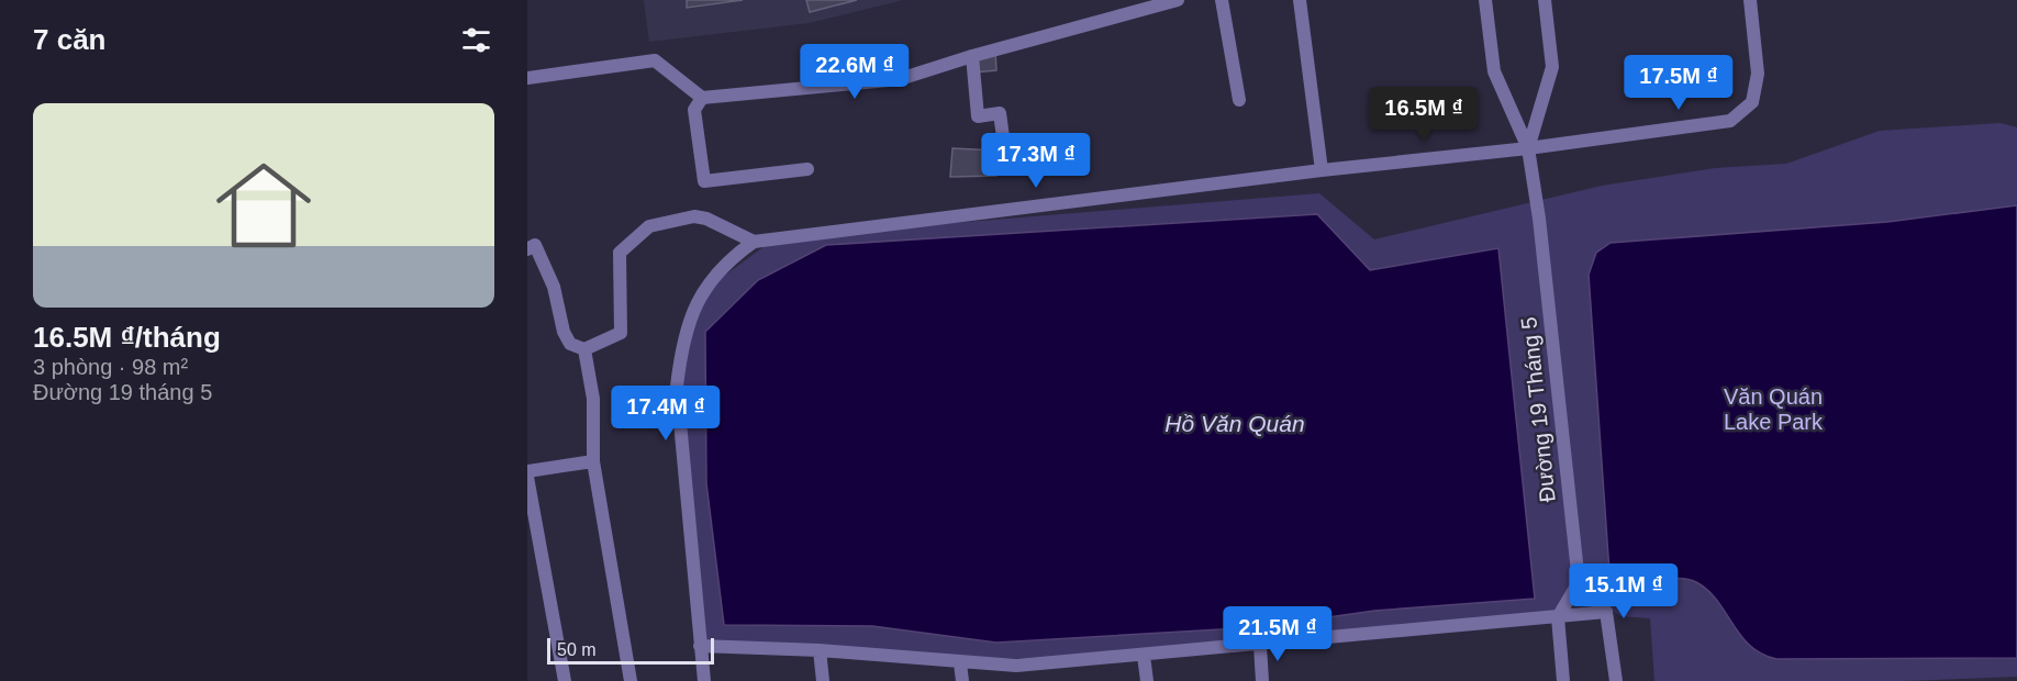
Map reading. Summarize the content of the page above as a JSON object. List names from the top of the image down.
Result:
{
  "streets": {
    "street": ["Đường 19 Tháng 5"]
  },
  "water": ["Hồ Văn Quán"],
  "parks": ["Văn Quán Lake Park"],
  "scale_bar": "50 m",
  "page": {
    "heading": "7 căn",
    "price": [
      "22.6M ₫",
      "17.5M ₫",
      "16.5M ₫",
      "17.3M ₫",
      "17.4M ₫",
      "15.1M ₫",
      "21.5M ₫"
    ],
    "list": [
      {
        "name": "16.5M ₫/tháng",
        "note": "3 phòng · 98 m² · Đường 19 tháng 5"
      }
    ],
    "scale": "50 m"
  }
}
